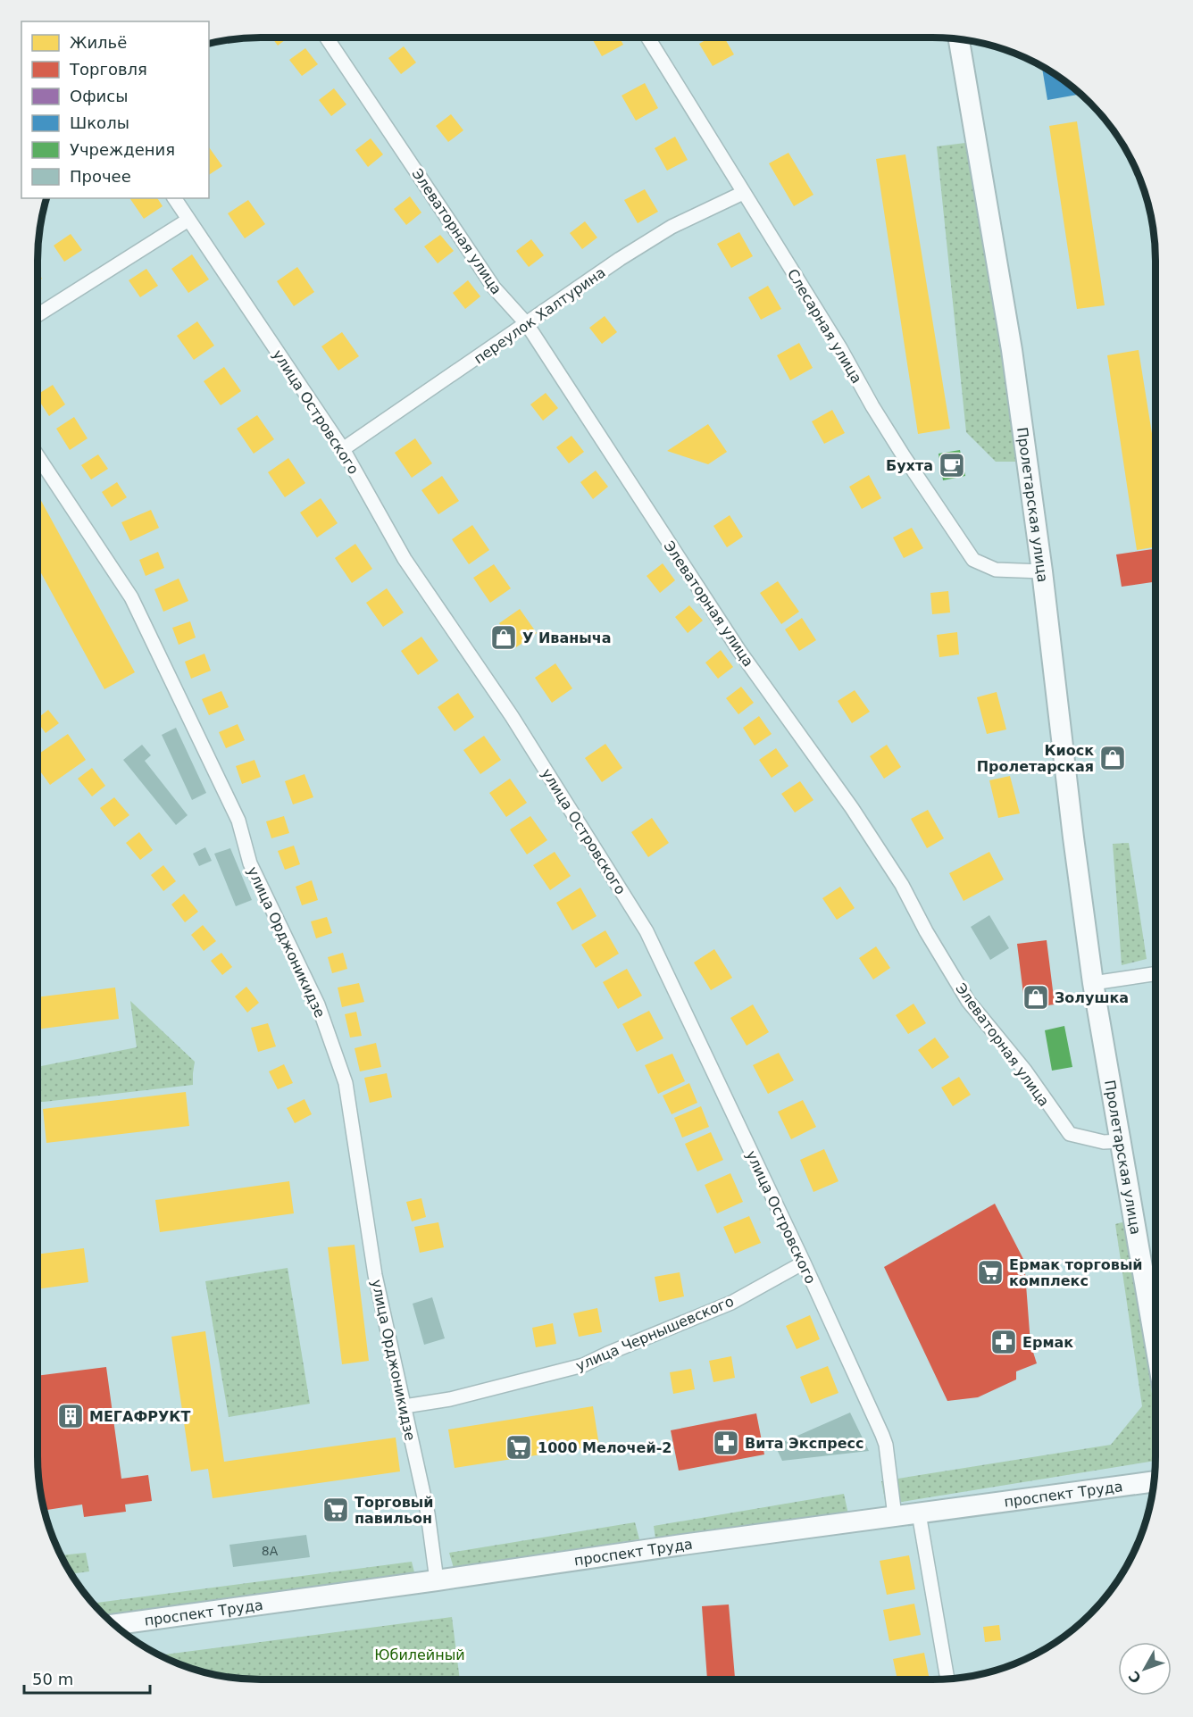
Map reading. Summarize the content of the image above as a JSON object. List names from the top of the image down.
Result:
{
  "streets": {
    "main road": ["Пролетарская улица", "проспект Труда"],
    "street": [
      "Элеваторная улица",
      "переулок Халтурина",
      "Слесарная улица",
      "улица Островского",
      "улица Орджоникидзе",
      "улица Чернышевского"
    ]
  },
  "crossings": [
    ["Элеваторная улица", "переулок Халтурина"],
    ["Элеваторная улица", "Пролетарская улица"],
    ["переулок Халтурина", "Слесарная улица"],
    ["переулок Халтурина", "улица Островского"],
    ["Слесарная улица", "Пролетарская улица"],
    ["улица Островского", "улица Чернышевского"],
    ["улица Островского", "проспект Труда"],
    ["улица Орджоникидзе", "улица Чернышевского"],
    ["улица Орджоникидзе", "проспект Труда"]
  ],
  "parks": ["Юбилейный"],
  "places": {
    "cafe": ["Бухта"],
    "shop": ["У Иваныча", "Киоск Пролетарская", "Золушка"],
    "supermarket": ["Ермак торговый комплекс", "1000 Мелочей-2", "Торговый павильон"],
    "pharmacy": ["Ермак", "Вита Экспресс"],
    "building": ["МЕГАФРУКТ"]
  },
  "house_numbers": ["8А"],
  "legend": [
    "Жильё",
    "Торговля",
    "Офисы",
    "Школы",
    "Учреждения",
    "Прочее"
  ],
  "scale_bar": "50 m",
  "north": "bottom left"
}
